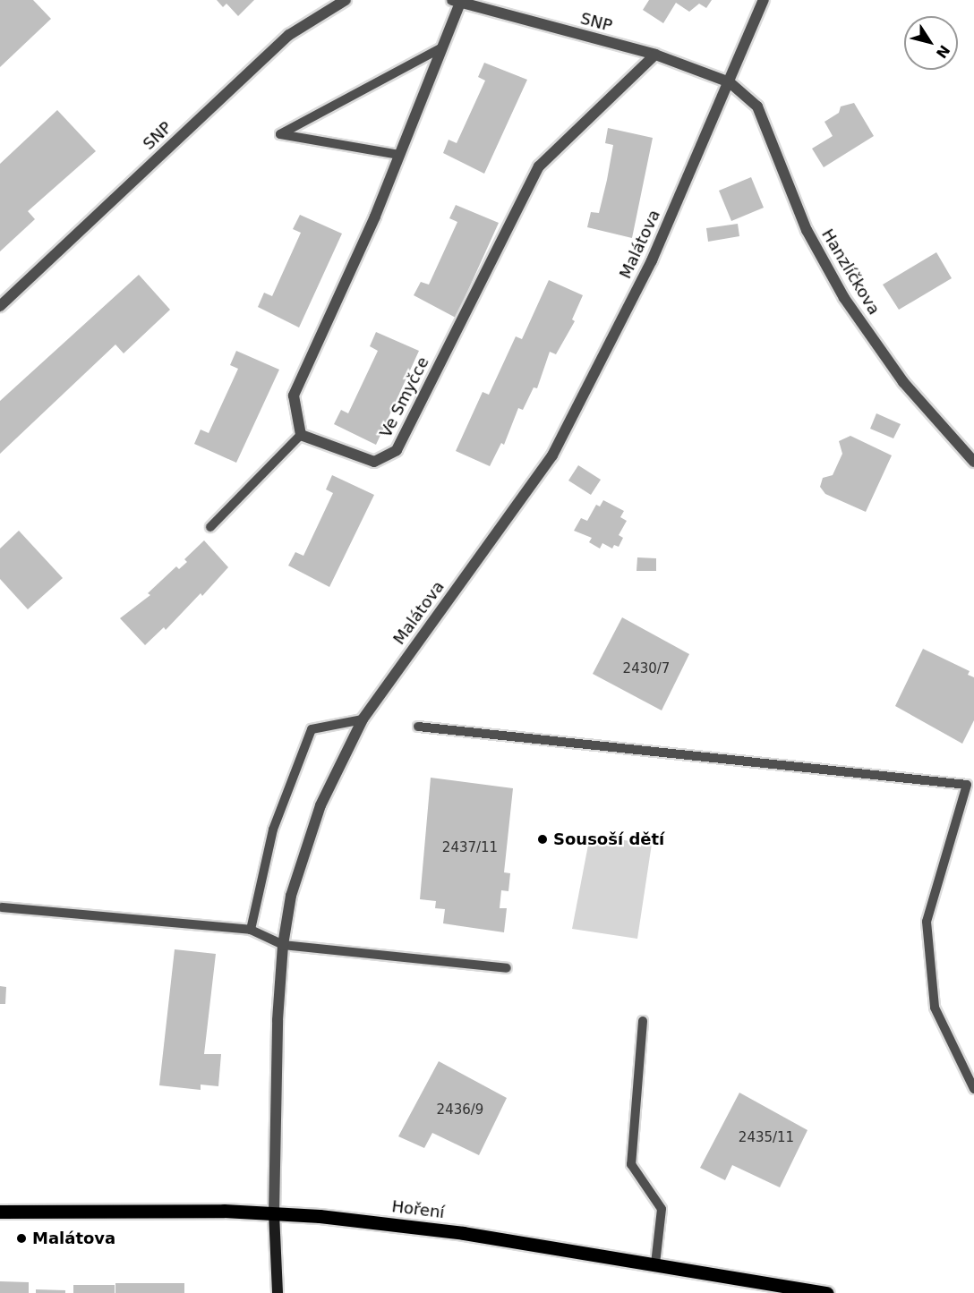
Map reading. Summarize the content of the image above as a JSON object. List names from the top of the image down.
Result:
{
  "streets": {
    "main road": ["Hoření"],
    "street": [
      "SNP",
      "Malátova",
      "Hanzlíčkova",
      "Ve Smyčce"
    ]
  },
  "crossings": [
    ["SNP", "Malátova"],
    ["SNP", "Hanzlíčkova"],
    ["SNP", "Ve Smyčce"],
    ["Malátova", "Hanzlíčkova"],
    ["Malátova", "Hoření"]
  ],
  "places": ["Sousoší dětí", "Malátova"],
  "house_numbers": [
    "2430/7",
    "2437/11",
    "2436/9",
    "2435/11"
  ],
  "north": "bottom right"
}
